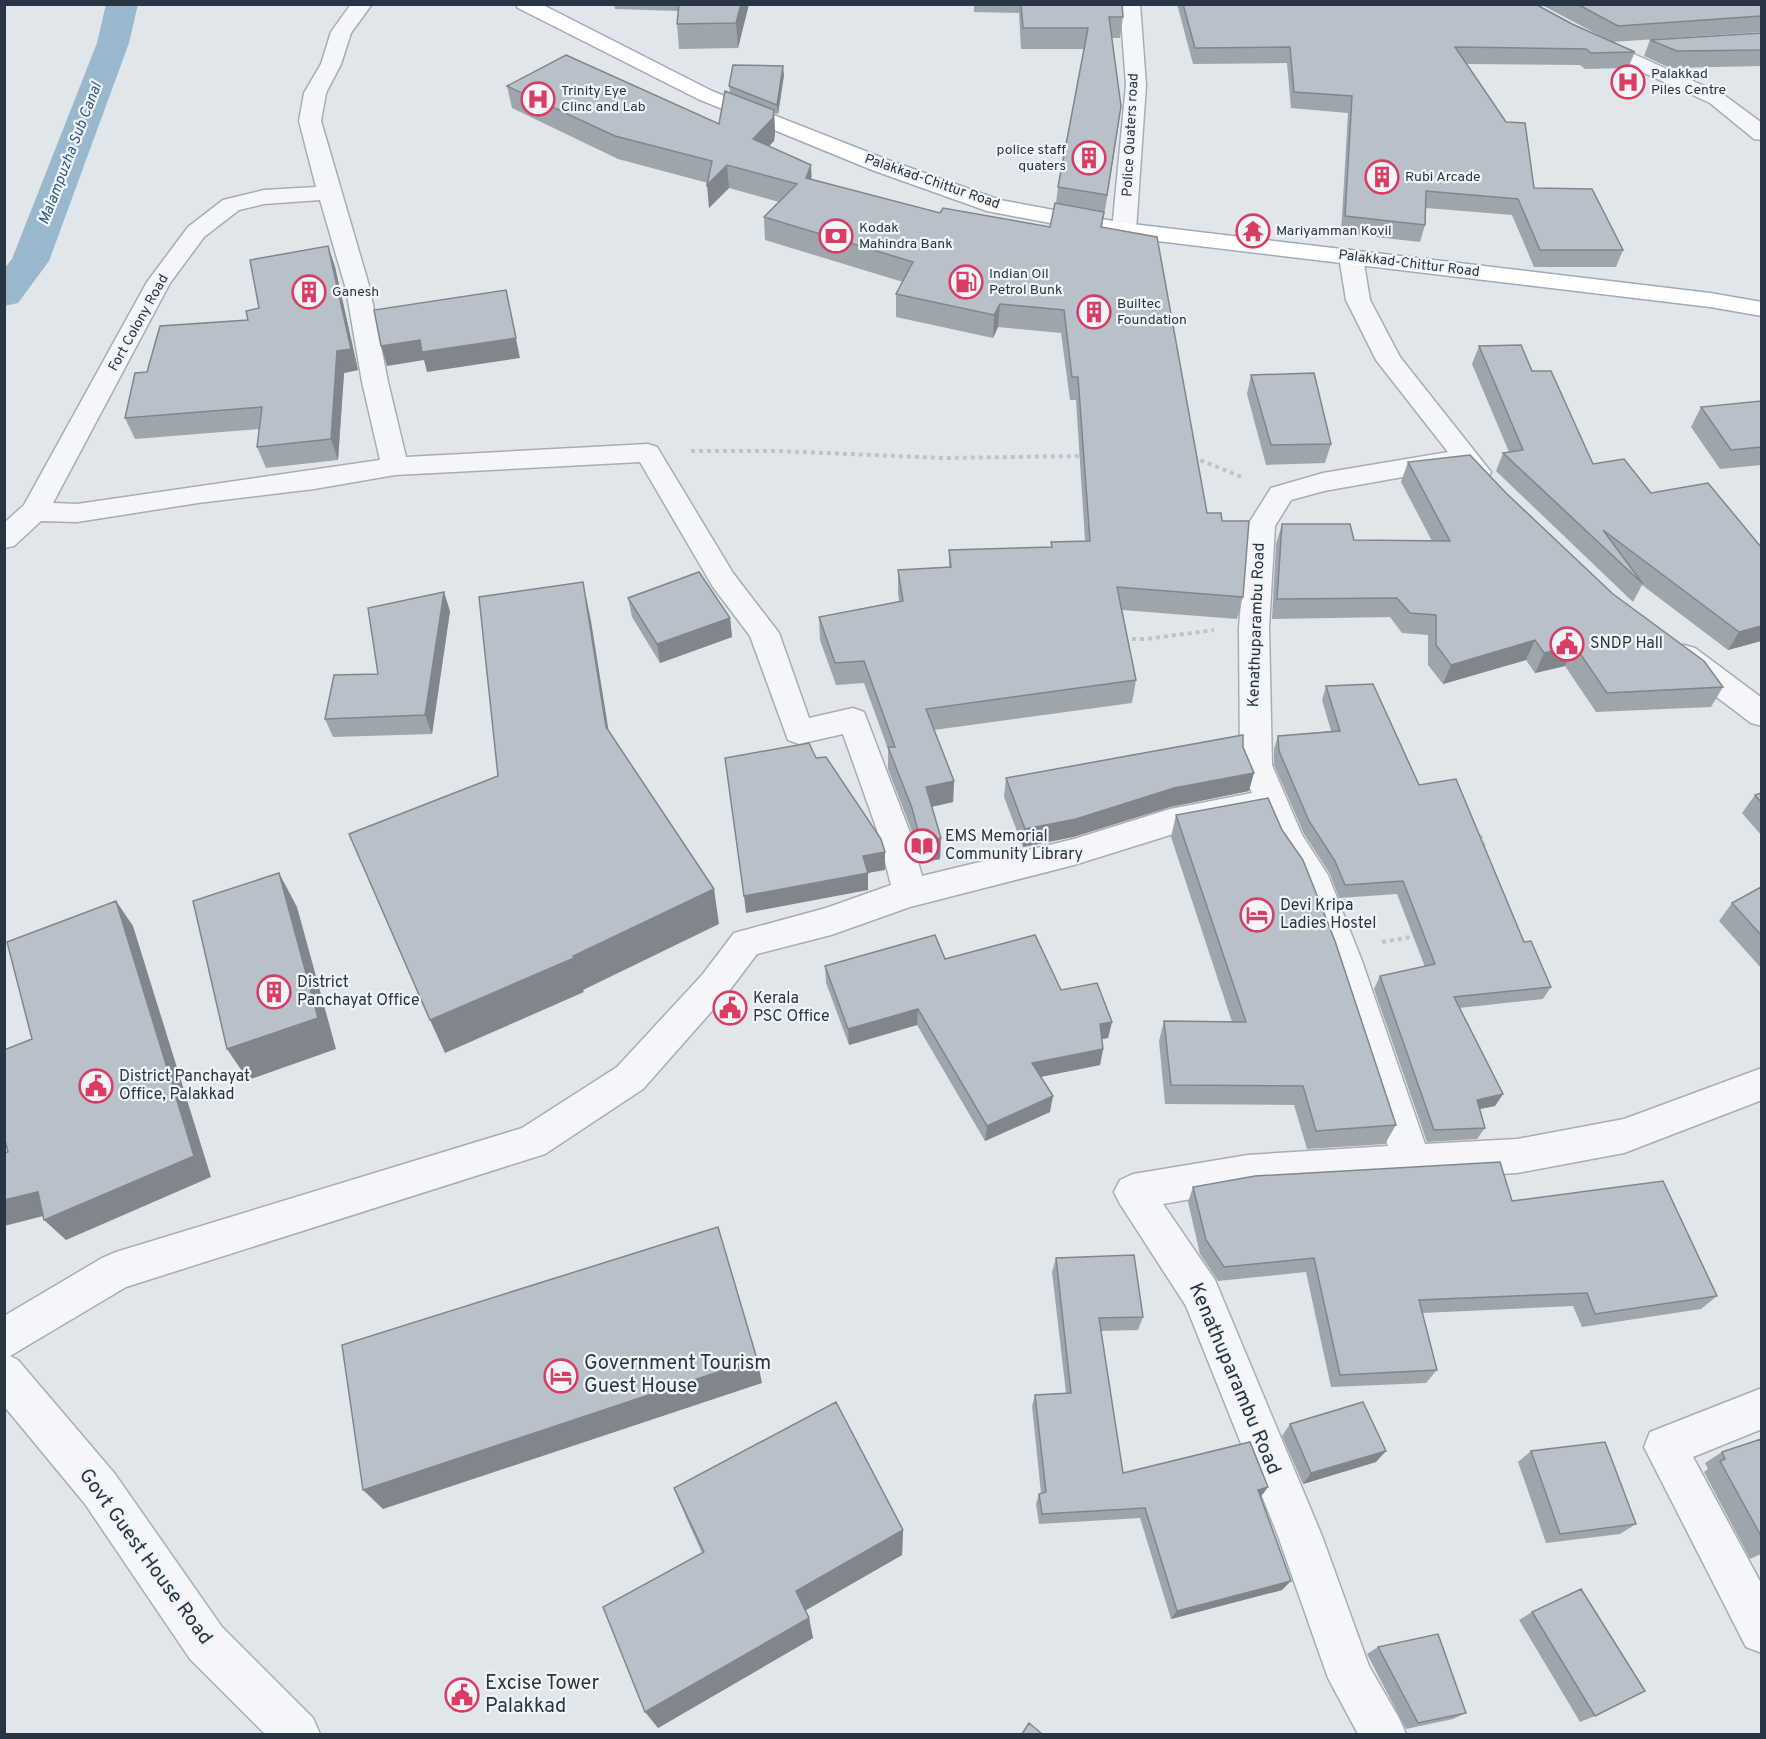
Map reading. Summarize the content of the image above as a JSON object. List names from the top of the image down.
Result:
{
  "streets": {
    "main road": ["Palakkad-Chittur Road"],
    "street": [
      "Police Quaters road",
      "Fort Colony Road",
      "Kenathuparambu Road",
      "Govt Guest House Road"
    ]
  },
  "crossings": [
    ["Police Quaters road", "Palakkad-Chittur Road"]
  ],
  "water": ["Malampuzha Sub Canal"],
  "places": {
    "hospital": ["Palakkad Piles Centre", "Trinity Eye Clinc and Lab"],
    "building": [
      "police staff quaters",
      "Rubi Arcade",
      "Ganesh",
      "Builtec Foundation",
      "District Panchayat Office"
    ],
    "temple": ["Mariyamman Kovil"],
    "bank": ["Kodak Mahindra Bank"],
    "fuel station": ["Indian Oil Petrol Bunk"],
    "public building": [
      "SNDP Hall",
      "Kerala PSC Office",
      "District Panchayat Office, Palakkad",
      "Excise Tower Palakkad"
    ],
    "library": ["EMS Memorial Community Library"],
    "hotel": ["Devi Kripa Ladies Hostel", "Government Tourism Guest House"]
  }
}
